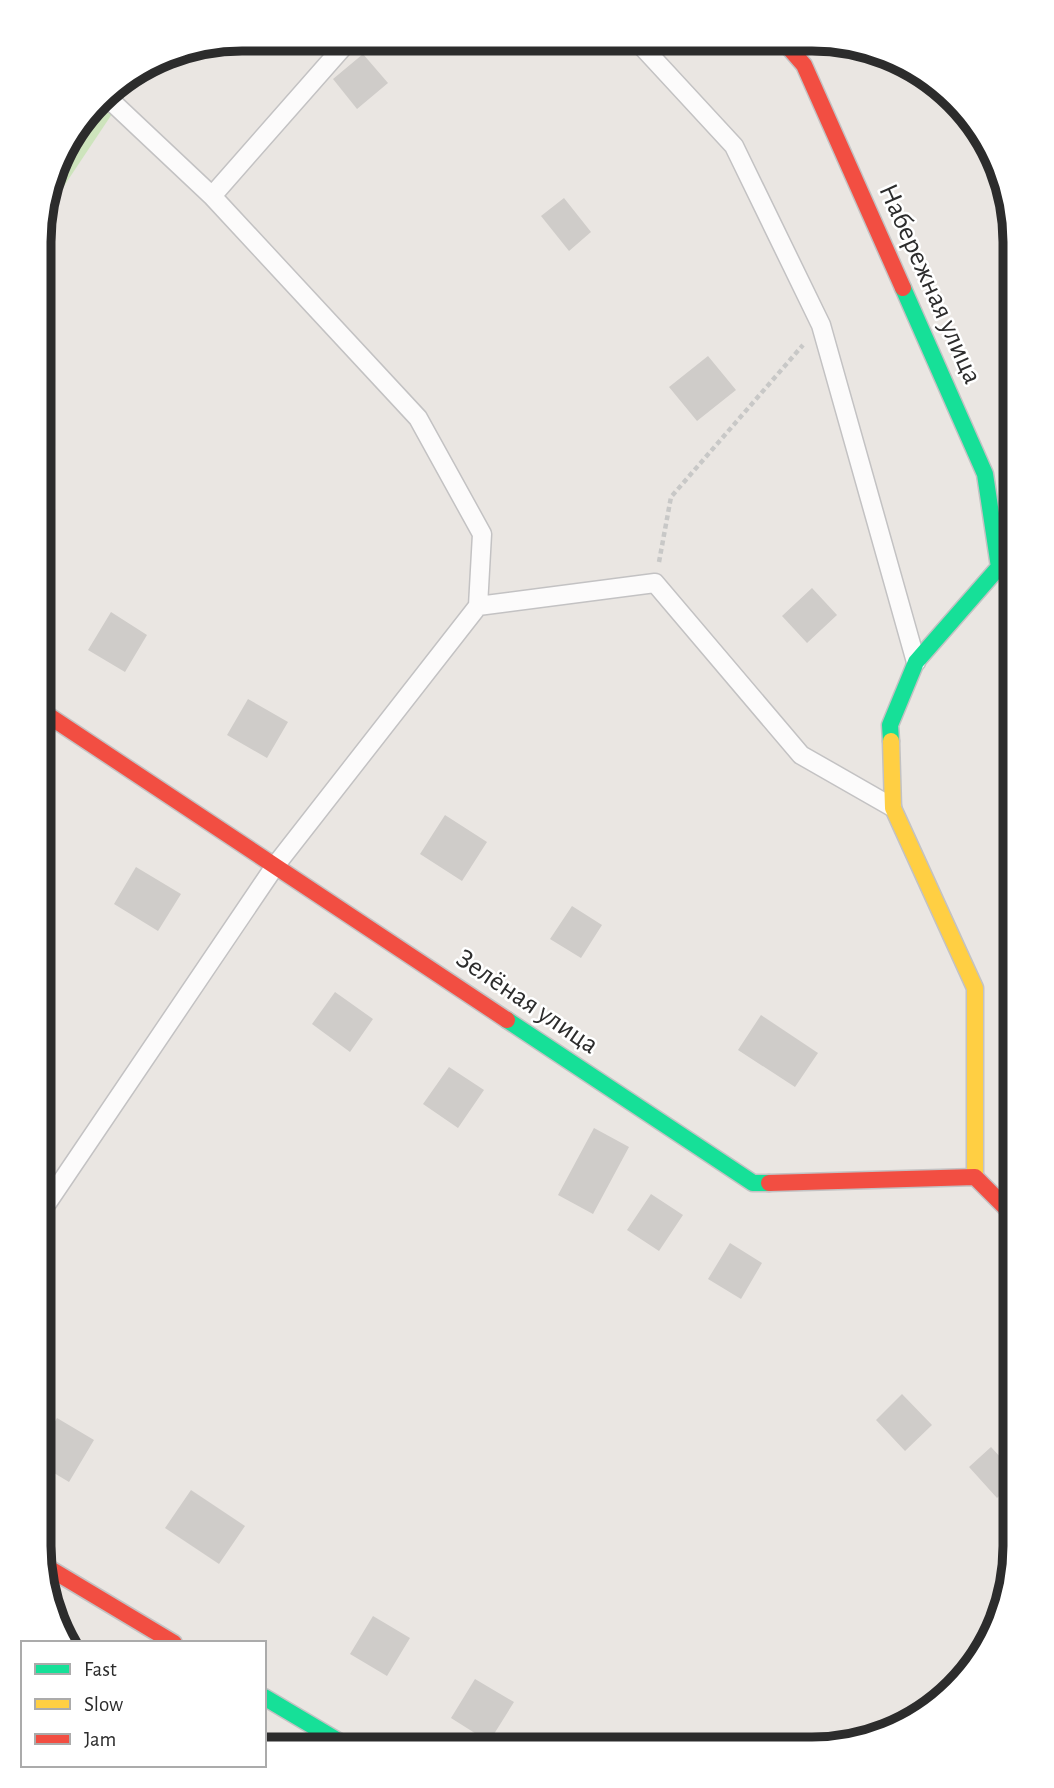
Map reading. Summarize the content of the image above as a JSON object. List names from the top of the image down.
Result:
{
  "streets": {
    "street": ["Набережная улица", "Зелёная улица"]
  },
  "crossings": [
    ["Набережная улица", "Зелёная улица"]
  ],
  "legend": ["Fast", "Slow", "Jam"]
}
